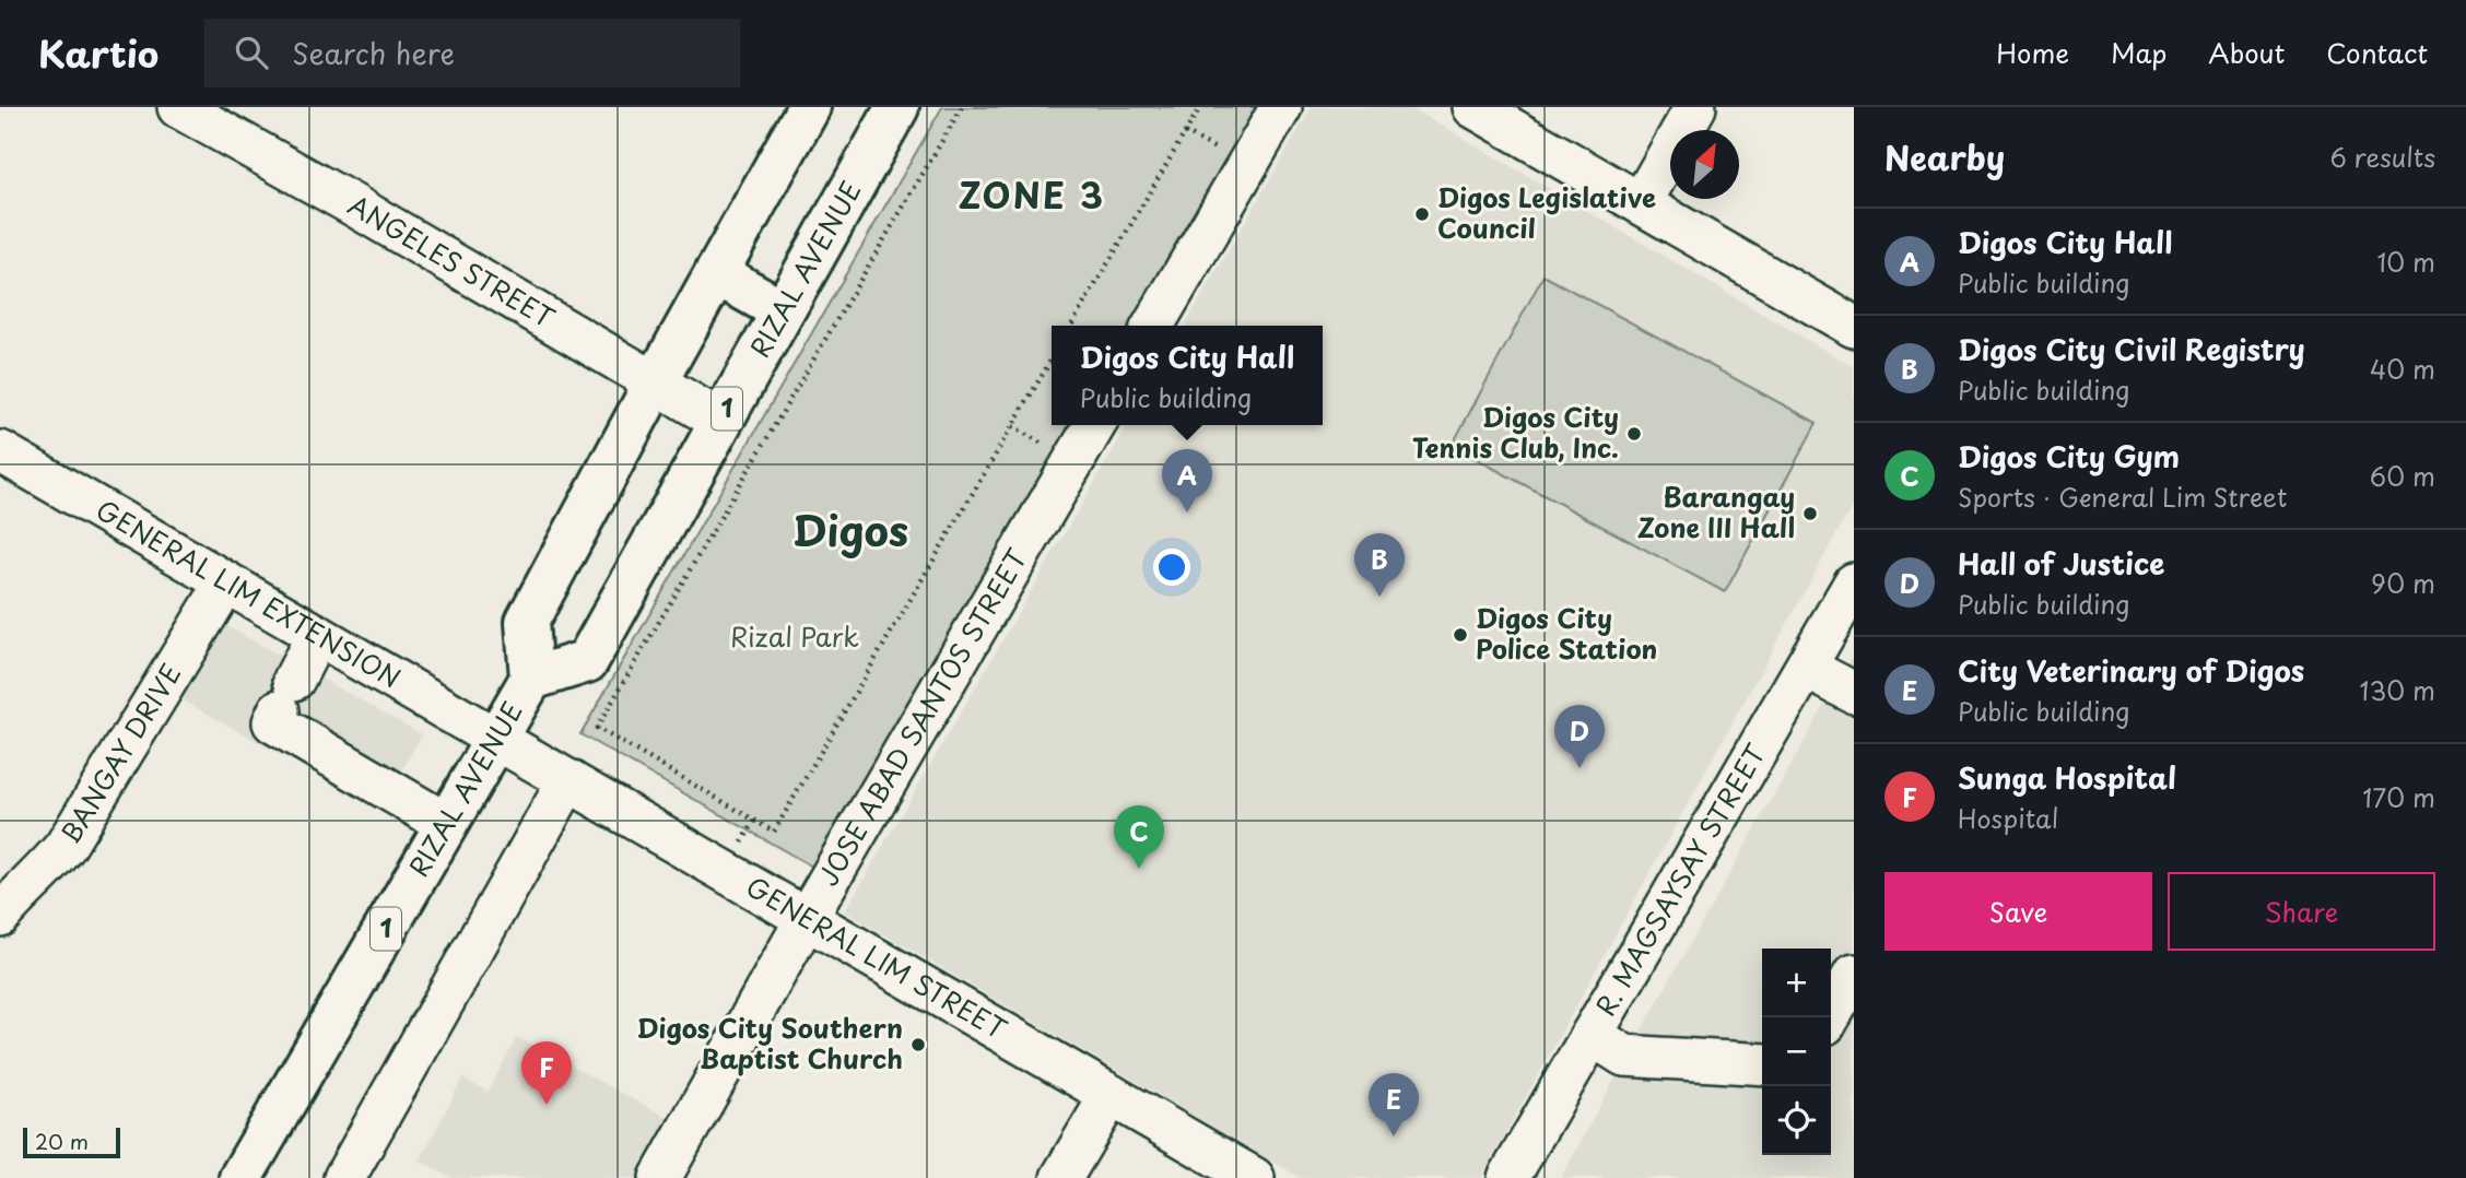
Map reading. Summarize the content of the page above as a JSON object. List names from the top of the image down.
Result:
{
  "streets": {
    "main road": ["RIZAL AVENUE", "1"],
    "street": [
      "ANGELES STREET",
      "GENERAL LIM EXTENSION",
      "JOSE ABAD SANTOS STREET",
      "BANGAY DRIVE",
      "R. MAGSAYSAY STREET",
      "GENERAL LIM STREET"
    ]
  },
  "crossings": [
    ["ANGELES STREET", "RIZAL AVENUE"],
    ["RIZAL AVENUE", "GENERAL LIM EXTENSION"],
    ["RIZAL AVENUE", "GENERAL LIM STREET"],
    ["GENERAL LIM EXTENSION", "BANGAY DRIVE"],
    ["GENERAL LIM EXTENSION", "GENERAL LIM STREET"],
    ["JOSE ABAD SANTOS STREET", "GENERAL LIM STREET"]
  ],
  "districts": ["ZONE 3", "Digos"],
  "parks": ["Rizal Park"],
  "places": [
    "Digos Legislative Council",
    "Digos City Tennis Club, Inc.",
    "Barangay Zone III Hall",
    "Digos City Police Station",
    "Digos City Southern Baptist Church"
  ],
  "scale_bar": "20 m",
  "north": "top right",
  "page": {
    "header": "Kartio",
    "search": "Search here",
    "nav": [
      "Home",
      "Map",
      "About",
      "Contact"
    ],
    "heading": ["Nearby", "6 results"],
    "list": [
      {
        "mark": "A",
        "name": "Digos City Hall",
        "note": "Public building",
        "value": "10 m"
      },
      {
        "mark": "B",
        "name": "Digos City Civil Registry",
        "note": "Public building",
        "value": "40 m"
      },
      {
        "mark": "C",
        "name": "Digos City Gym",
        "note": "Sports · General Lim Street",
        "value": "60 m"
      },
      {
        "mark": "D",
        "name": "Hall of Justice",
        "note": "Public building",
        "value": "90 m"
      },
      {
        "mark": "E",
        "name": "City Veterinary of Digos",
        "note": "Public building",
        "value": "130 m"
      },
      {
        "mark": "F",
        "name": "Sunga Hospital",
        "note": "Hospital",
        "value": "170 m"
      }
    ],
    "popup": ["Digos City Hall", "Public building"],
    "pins": [
      "A",
      "B",
      "D",
      "C",
      "F",
      "E"
    ],
    "buttons": ["Save", "Share"],
    "map_buttons": ["+", "−"],
    "scale": "20 m"
  }
}
